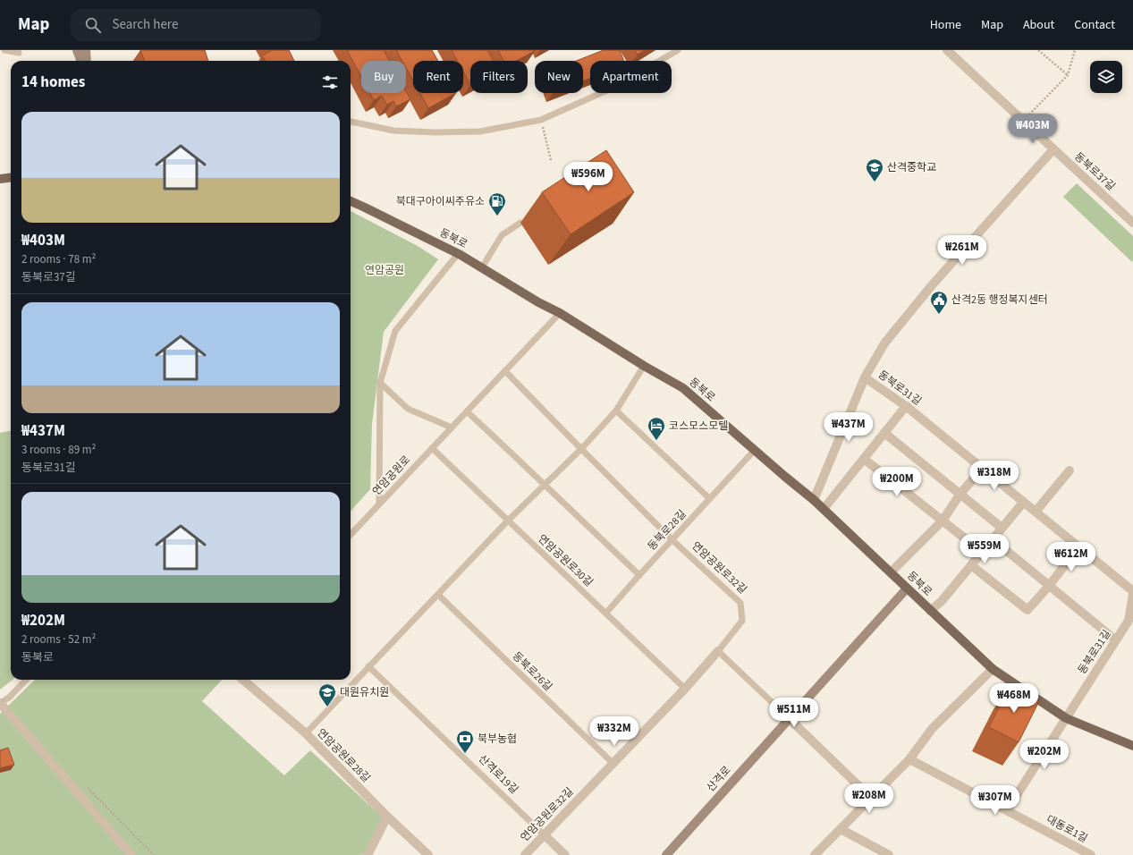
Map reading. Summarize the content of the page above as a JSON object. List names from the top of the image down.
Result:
{
  "streets": {
    "main road": ["동북로"],
    "street": [
      "동북로37길",
      "동북로31길",
      "연암공원로32길",
      "연암공원로28길",
      "산격로19길",
      "산격로",
      "대동로1길"
    ],
    "lane": [
      "연암공원로",
      "동북로28길",
      "연암공원로30길",
      "동북로26길"
    ]
  },
  "crossings": [
    ["동북로37길", "동북로31길"],
    ["동북로", "동북로31길"],
    ["동북로", "연암공원로"],
    ["동북로", "동북로28길"],
    ["동북로", "산격로"],
    ["연암공원로", "연암공원로30길"],
    ["연암공원로", "연암공원로32길"],
    ["동북로28길", "연암공원로30길"],
    ["동북로28길", "연암공원로32길"],
    ["연암공원로30길", "연암공원로32길"],
    ["연암공원로32길", "동북로26길"],
    ["연암공원로32길", "산격로19길"]
  ],
  "parks": ["연암공원"],
  "places": {
    "school or university": ["산격중학교", "대원유치원"],
    "fuel station": ["북대구아이씨주유소"],
    "public building": ["산격2동 행정복지센터"],
    "hotel": ["코스모스모텔"],
    "bank": ["북부농협"]
  },
  "page": {
    "header": "Map",
    "search": "Search here",
    "nav": [
      "Home",
      "Map",
      "About",
      "Contact"
    ],
    "chip": [
      "Buy",
      "Rent",
      "Filters",
      "New",
      "Apartment"
    ],
    "heading": "14 homes",
    "list": [
      {
        "name": "₩403M",
        "note": "2 rooms · 78 m² · 동북로37길"
      },
      {
        "name": "₩437M",
        "note": "3 rooms · 89 m² · 동북로31길"
      },
      {
        "name": "₩202M",
        "note": "2 rooms · 52 m² · 동북로"
      }
    ],
    "price": [
      "₩403M",
      "₩596M",
      "₩261M",
      "₩437M",
      "₩318M",
      "₩200M",
      "₩559M",
      "₩612M",
      "₩468M",
      "₩511M",
      "₩332M",
      "₩202M",
      "₩208M",
      "₩307M"
    ]
  }
}
